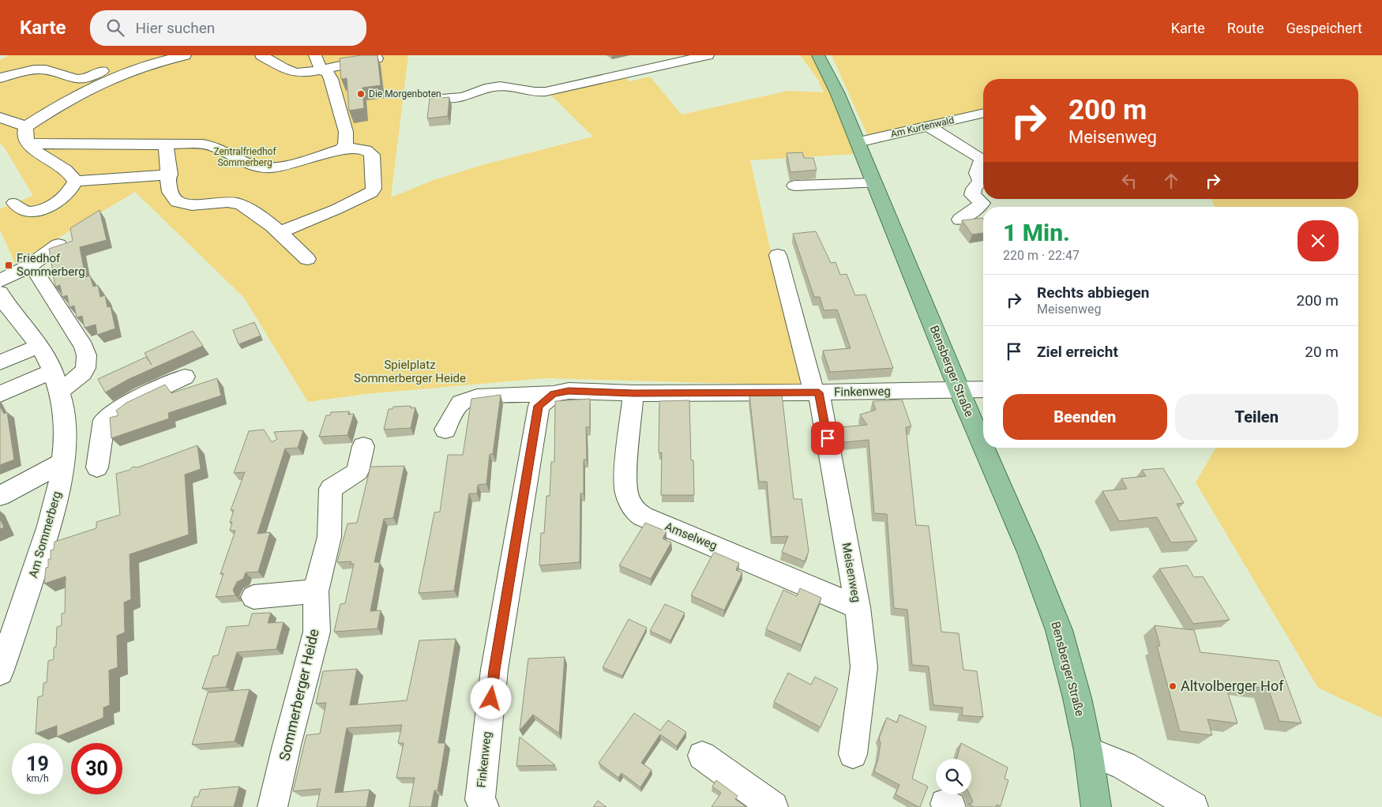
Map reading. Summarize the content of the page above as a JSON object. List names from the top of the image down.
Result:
{
  "streets": {
    "main road": ["Bensberger Straße"],
    "street": [
      "Am Kurtenwald",
      "Finkenweg",
      "Am Sommerberg",
      "Amselweg",
      "Meisenweg",
      "Sommerberger Heide"
    ]
  },
  "crossings": [
    ["Am Kurtenwald", "Bensberger Straße"],
    ["Bensberger Straße", "Finkenweg"],
    ["Finkenweg", "Amselweg"],
    ["Finkenweg", "Meisenweg"],
    ["Amselweg", "Meisenweg"]
  ],
  "parks": ["Zentralfriedhof Sommerberg", "Spielplatz Sommerberger Heide"],
  "places": {
    "other": ["Die Morgenboten", "Altvolberger Hof"],
    "transit": ["Friedhof Sommerberg"]
  },
  "page": {
    "header": "Karte",
    "search": "Hier suchen",
    "nav": ["Karte", "Route", "Gespeichert"],
    "turn": ["200 m", "Meisenweg"],
    "heading": ["1 Min.", "220 m · 22:47"],
    "list": [
      {
        "name": "Rechts abbiegen",
        "note": "Meisenweg",
        "value": "200 m"
      },
      {
        "name": "Ziel erreicht",
        "value": "20 m"
      }
    ],
    "buttons": ["Beenden", "Teilen"],
    "speed": "19 km/h",
    "limit": "30"
  }
}
